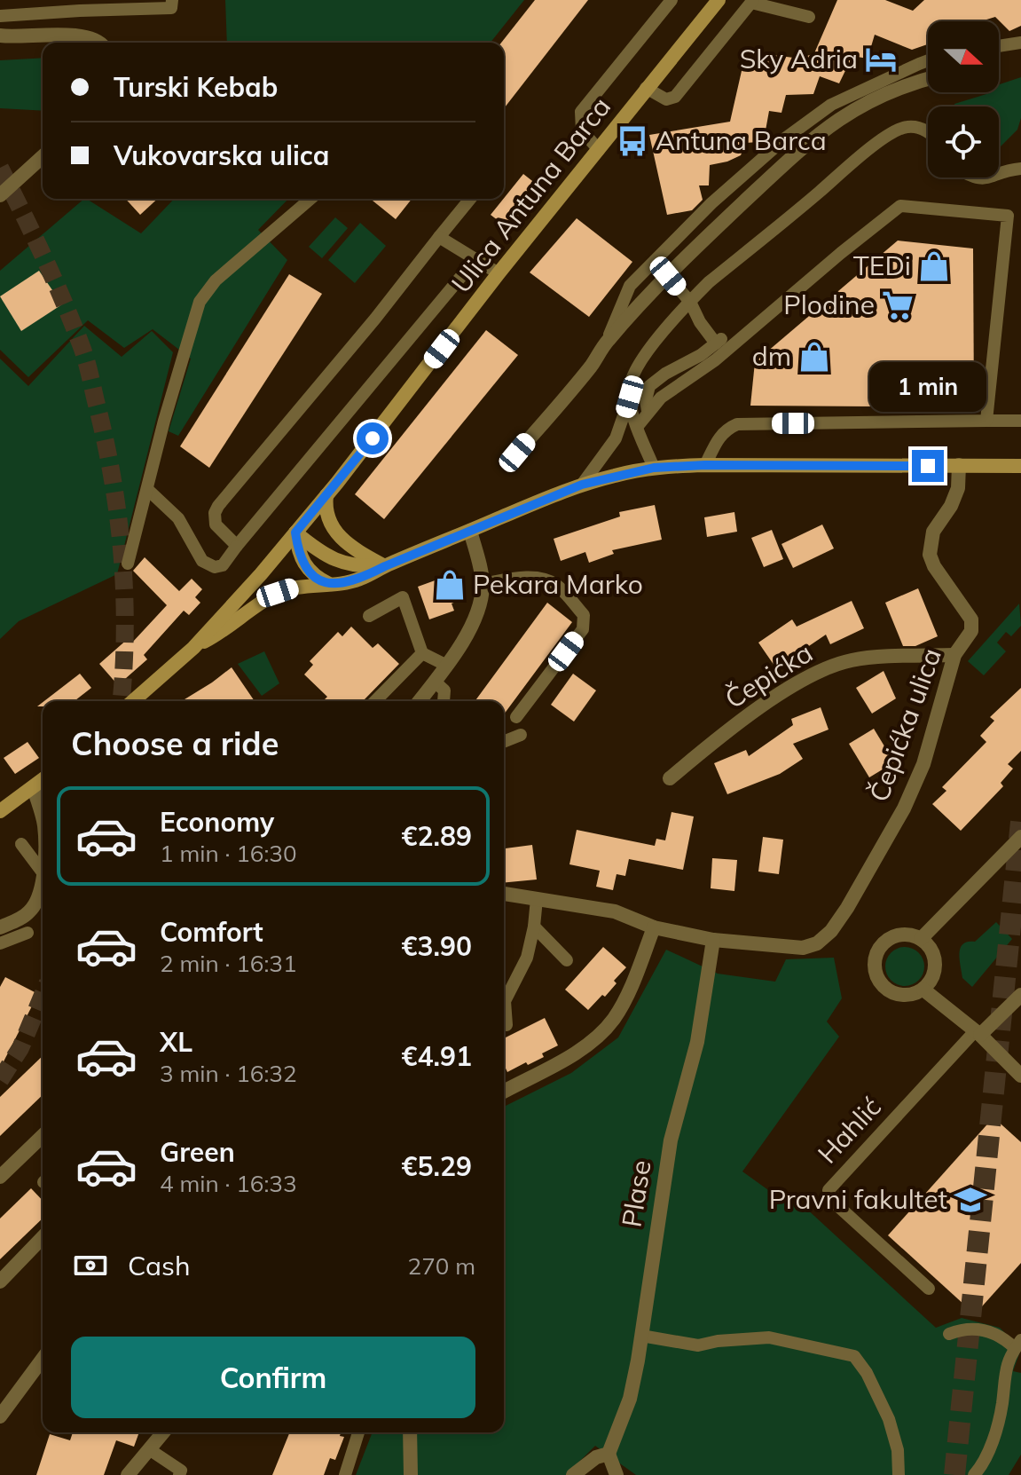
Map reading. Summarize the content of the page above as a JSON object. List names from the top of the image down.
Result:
{
  "streets": {
    "main road": ["Ulica Antuna Barca"],
    "street": [
      "Čepićka",
      "Čepićka ulica",
      "Hahlić",
      "Plase"
    ]
  },
  "crossings": [
    ["Čepićka", "Čepićka ulica"],
    ["Čepićka ulica", "Plase"]
  ],
  "places": {
    "hotel": ["Sky Adria"],
    "bus stop": ["Antuna Barca"],
    "shop": ["TEDi", "dm", "Pekara Marko"],
    "supermarket": ["Plodine"],
    "school or university": ["Pravni fakultet"]
  },
  "north": "right",
  "page": {
    "banner": ["Turski Kebab", "Vukovarska ulica"],
    "bubble": "1 min",
    "heading": "Choose a ride",
    "list": [
      {
        "name": "Economy",
        "note": "1 min · 16:30",
        "value": "€2.89"
      },
      {
        "name": "Comfort",
        "note": "2 min · 16:31",
        "value": "€3.90"
      },
      {
        "name": "XL",
        "note": "3 min · 16:32",
        "value": "€4.91"
      },
      {
        "name": "Green",
        "note": "4 min · 16:33",
        "value": "€5.29"
      }
    ],
    "pay": ["Cash", "270 m"],
    "buttons": "Confirm"
  }
}
